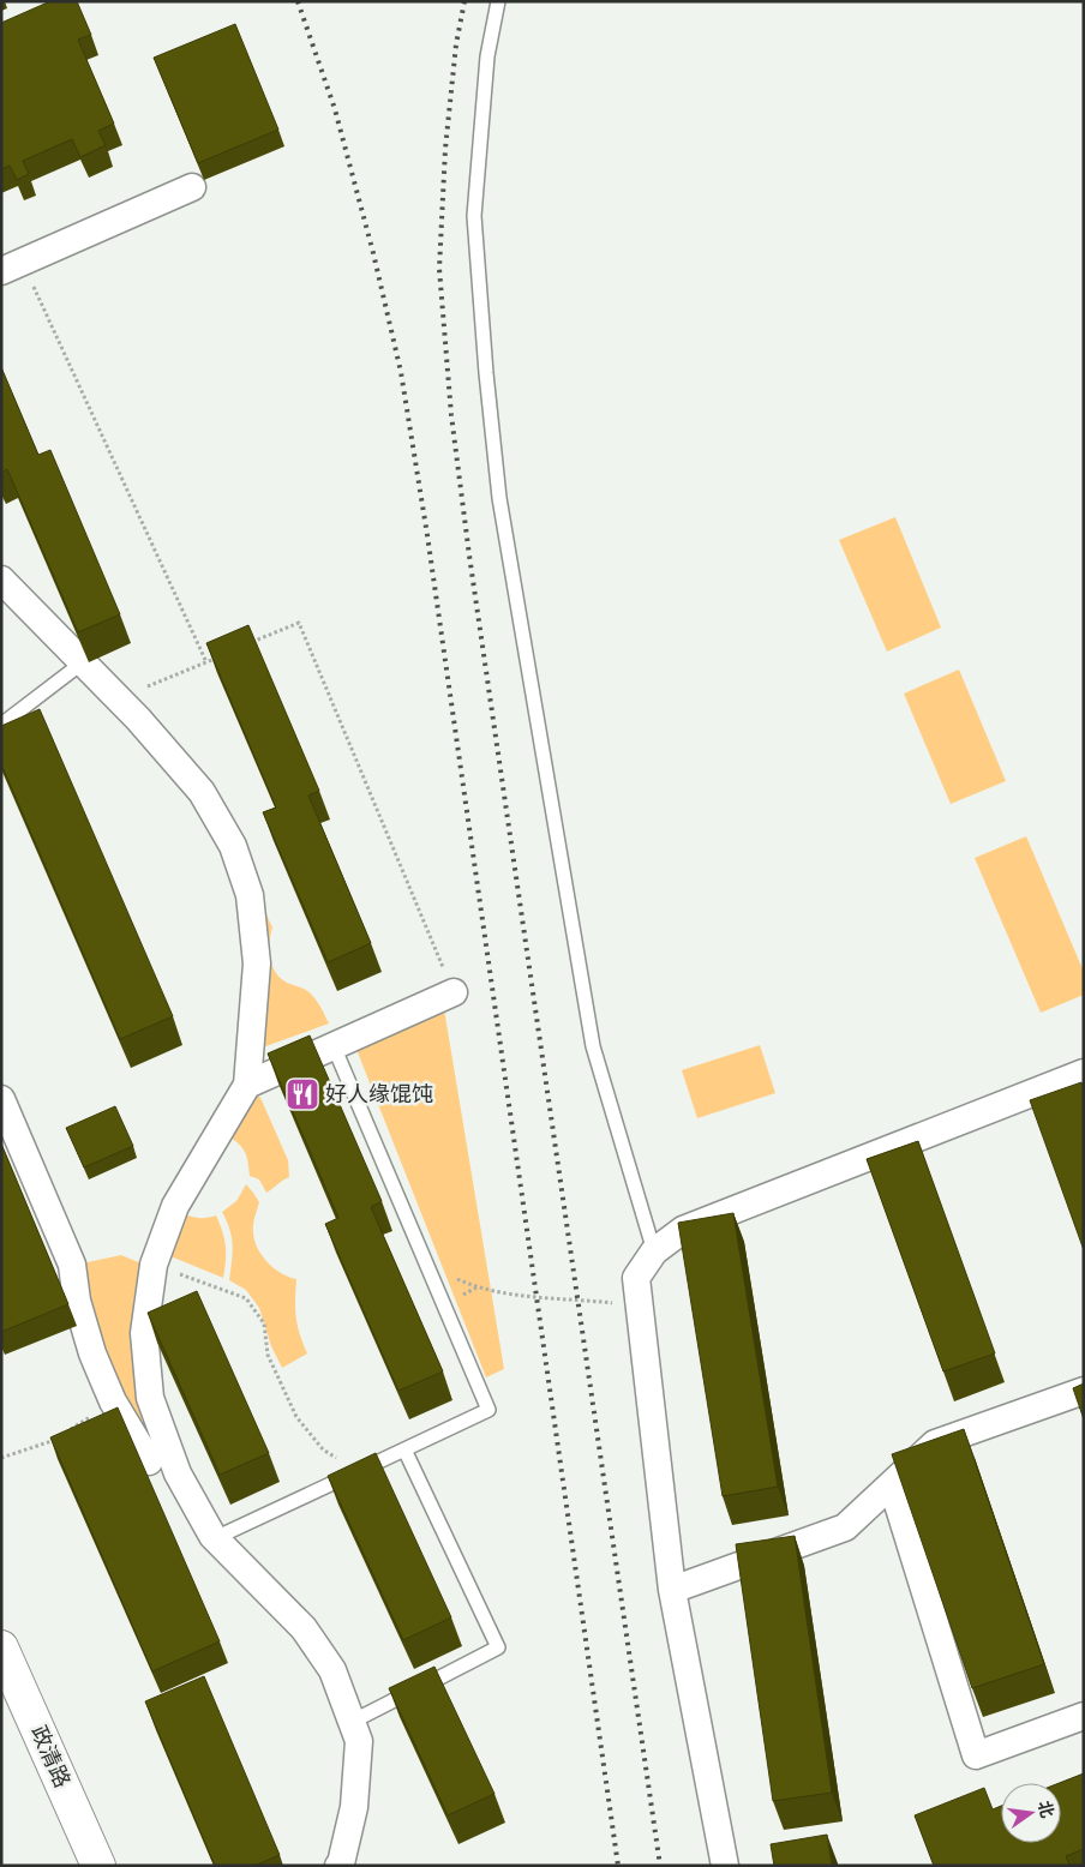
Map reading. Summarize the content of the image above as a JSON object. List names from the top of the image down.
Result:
{
  "streets": {
    "street": ["政清路"]
  },
  "places": {
    "restaurant": ["好人缘馄饨"]
  },
  "north": "right"
}
